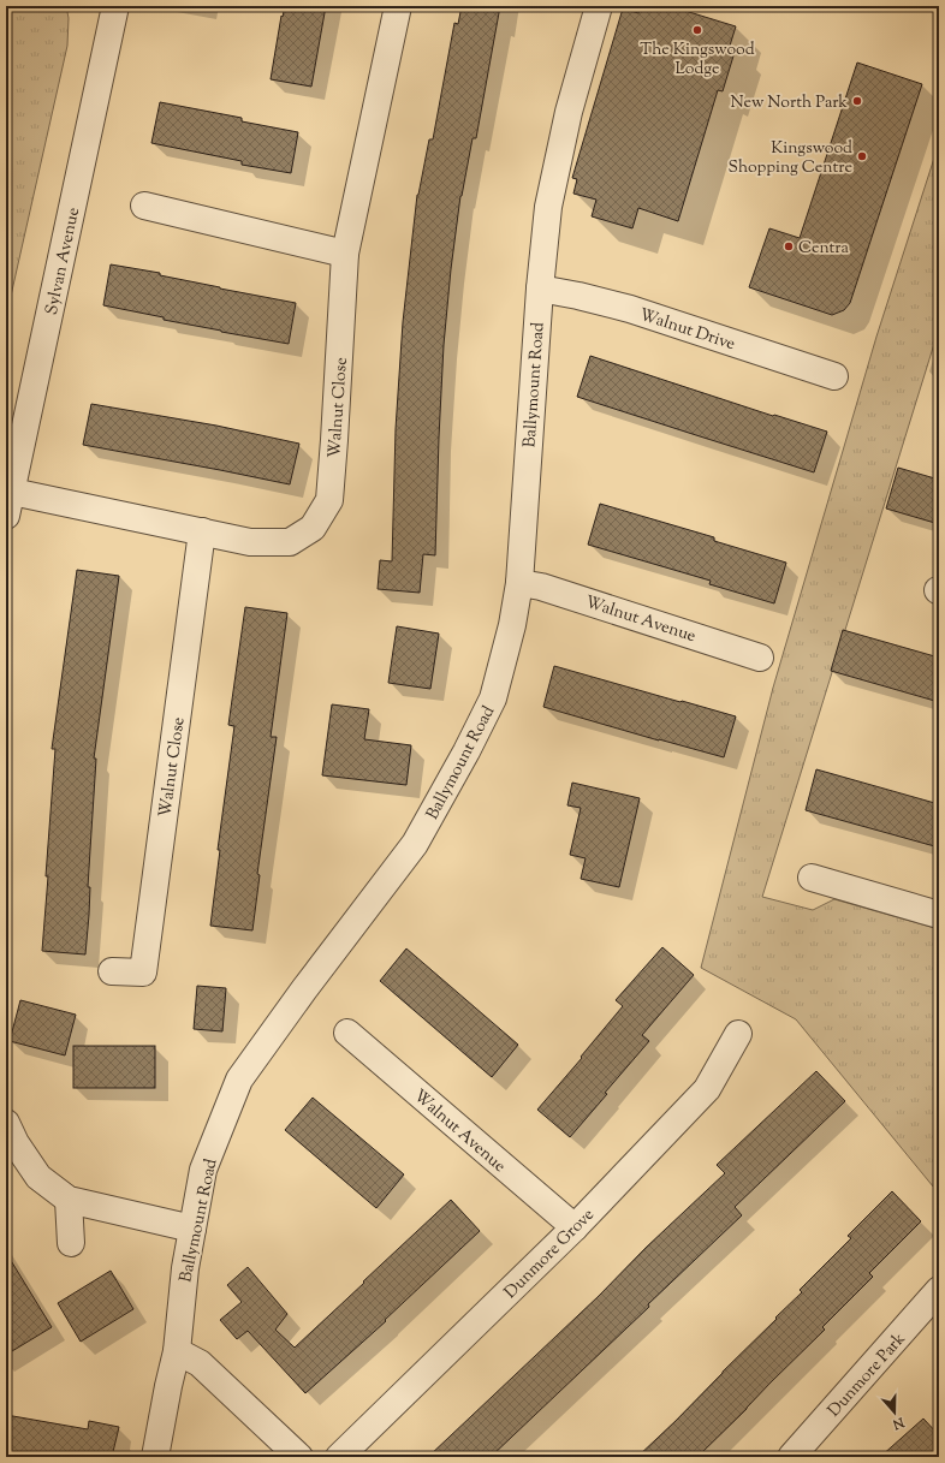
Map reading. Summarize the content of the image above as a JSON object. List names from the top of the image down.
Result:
{
  "streets": {
    "street": [
      "Sylvan Avenue",
      "Walnut Drive",
      "Ballymount Road",
      "Walnut Close",
      "Walnut Avenue",
      "Dunmore Grove",
      "Dunmore Park"
    ]
  },
  "crossings": [
    ["Sylvan Avenue", "Walnut Close"],
    ["Walnut Drive", "Ballymount Road"],
    ["Ballymount Road", "Walnut Avenue"],
    ["Walnut Avenue", "Dunmore Grove"]
  ],
  "places": [
    "The Kingswood Lodge",
    "New North Park",
    "Kingswood Shopping Centre",
    "Centra"
  ],
  "north": "bottom"
}
